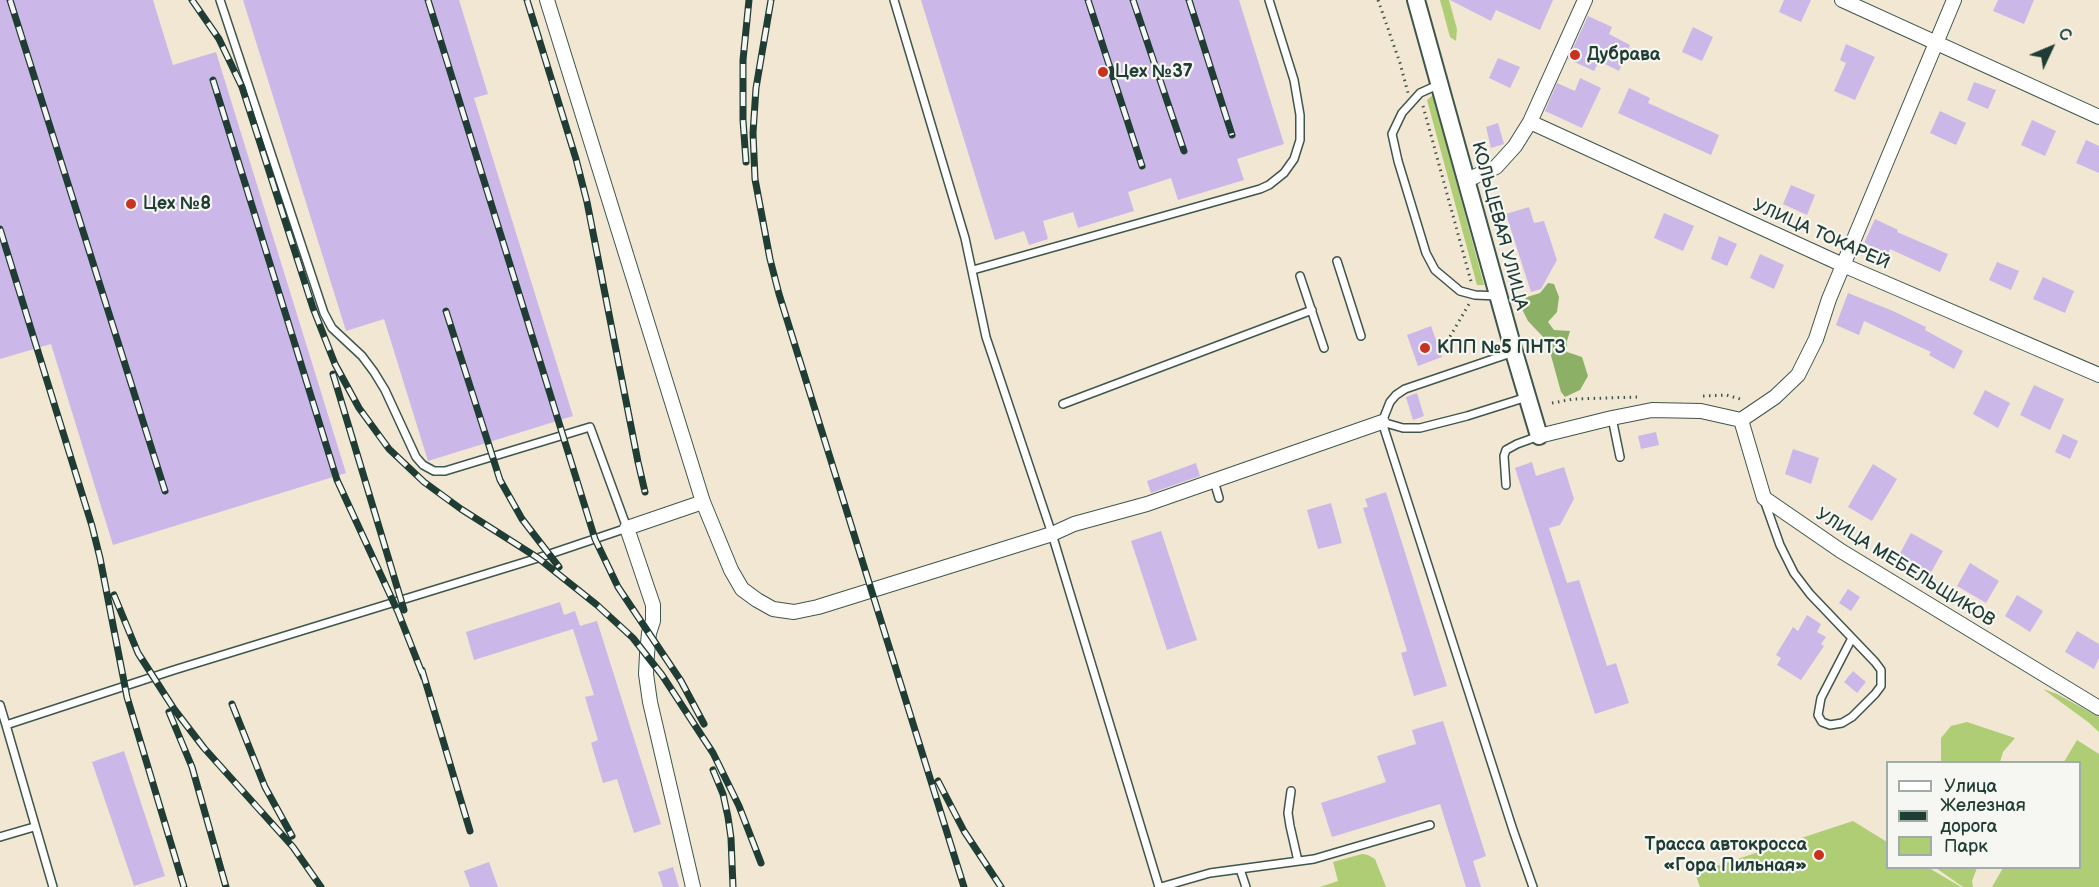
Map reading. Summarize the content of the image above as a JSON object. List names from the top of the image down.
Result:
{
  "streets": {
    "street": ["КОЛЬЦЕВАЯ УЛИЦА", "УЛИЦА ТОКАРЕЙ", "УЛИЦА МЕБЕЛЬЩИКОВ"]
  },
  "places": [
    "Дубрава",
    "Цех №37",
    "Цех №8",
    "КПП №5 ПНТЗ",
    "Трасса автокросса «Гора Пильная»"
  ],
  "legend": ["Улица", "Железная дорога", "Парк"],
  "north": "top right"
}
